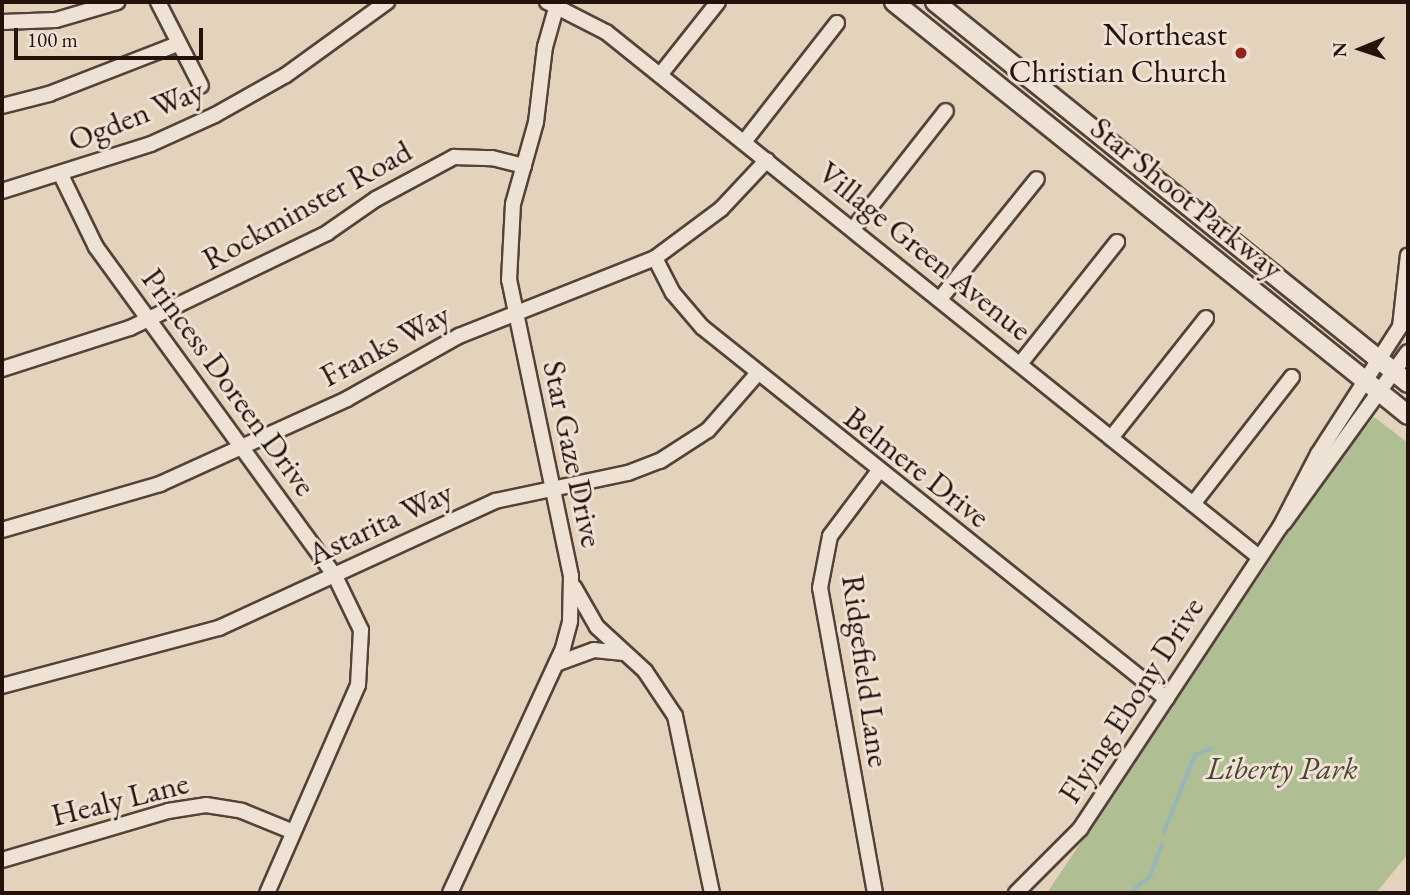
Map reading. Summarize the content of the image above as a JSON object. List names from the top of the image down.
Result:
{
  "streets": {
    "street": [
      "Ogden Way",
      "Star Shoot Parkway",
      "Rockminster Road",
      "Village Green Avenue",
      "Franks Way",
      "Princess Doreen Drive",
      "Star Gaze Drive",
      "Belmere Drive",
      "Astarita Way",
      "Ridgefield Lane",
      "Flying Ebony Drive",
      "Healy Lane"
    ]
  },
  "crossings": [
    ["Ogden Way", "Princess Doreen Drive"],
    ["Star Shoot Parkway", "Flying Ebony Drive"],
    ["Rockminster Road", "Princess Doreen Drive"],
    ["Rockminster Road", "Star Gaze Drive"],
    ["Village Green Avenue", "Franks Way"],
    ["Village Green Avenue", "Star Gaze Drive"],
    ["Village Green Avenue", "Flying Ebony Drive"],
    ["Franks Way", "Princess Doreen Drive"],
    ["Franks Way", "Star Gaze Drive"],
    ["Franks Way", "Belmere Drive"],
    ["Princess Doreen Drive", "Astarita Way"],
    ["Princess Doreen Drive", "Healy Lane"],
    ["Star Gaze Drive", "Astarita Way"],
    ["Belmere Drive", "Astarita Way"],
    ["Belmere Drive", "Ridgefield Lane"],
    ["Belmere Drive", "Flying Ebony Drive"]
  ],
  "parks": ["Liberty Park"],
  "places": ["Northeast Christian Church"],
  "scale_bar": "100 m",
  "north": "left"
}
